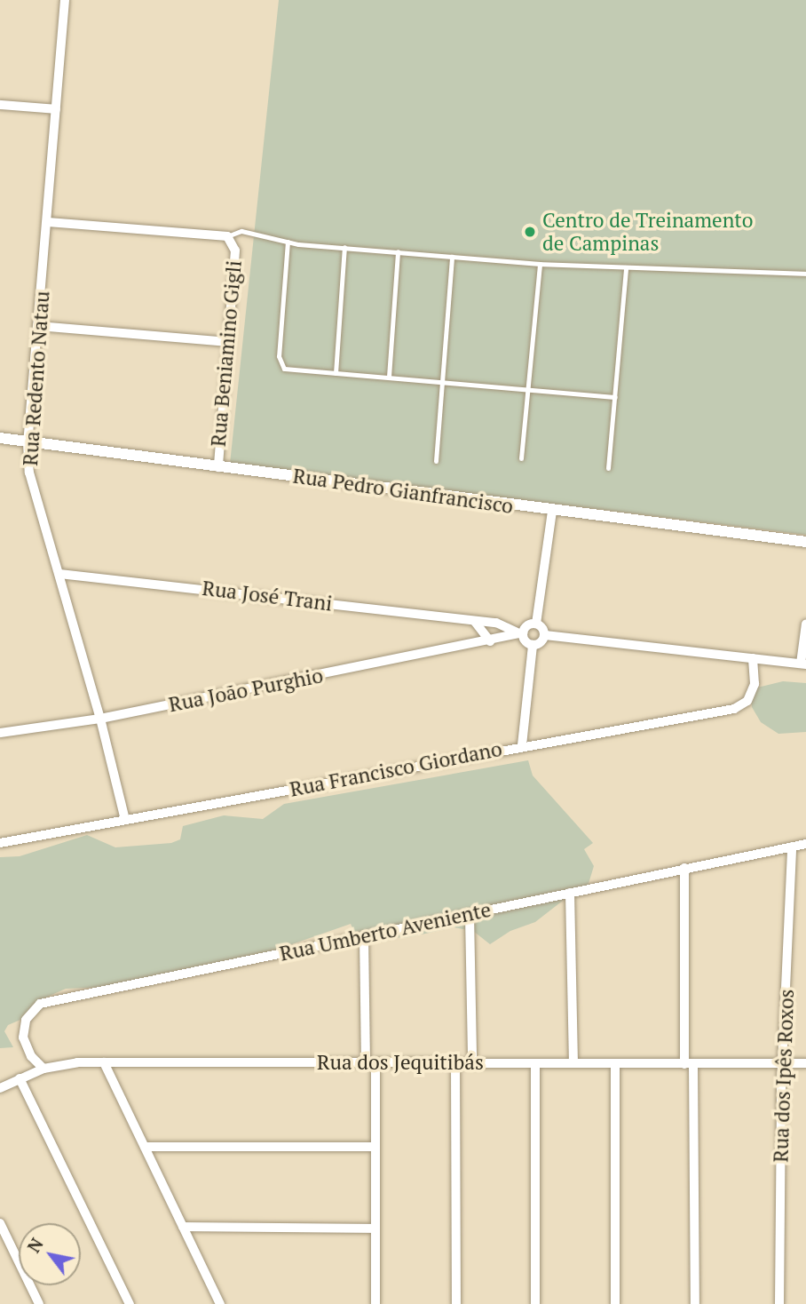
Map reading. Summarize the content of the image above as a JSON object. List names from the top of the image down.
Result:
{
  "streets": {
    "street": [
      "Rua Beniamino Gigli",
      "Rua Redento Natau",
      "Rua Pedro Gianfrancisco",
      "Rua José Trani",
      "Rua João Purghio",
      "Rua Francisco Giordano",
      "Rua Umberto Aveniente",
      "Rua dos Jequitibás",
      "Rua dos Ipês Roxos"
    ]
  },
  "crossings": [
    ["Rua Beniamino Gigli", "Rua Redento Natau"],
    ["Rua Beniamino Gigli", "Rua Pedro Gianfrancisco"],
    ["Rua Redento Natau", "Rua Pedro Gianfrancisco"],
    ["Rua Redento Natau", "Rua José Trani"],
    ["Rua Redento Natau", "Rua João Purghio"],
    ["Rua Redento Natau", "Rua Francisco Giordano"],
    ["Rua José Trani", "Rua João Purghio"],
    ["Rua Umberto Aveniente", "Rua dos Jequitibás"],
    ["Rua Umberto Aveniente", "Rua dos Ipês Roxos"],
    ["Rua dos Jequitibás", "Rua dos Ipês Roxos"]
  ],
  "places": ["Centro de Treinamento de Campinas"],
  "north": "top left"
}
